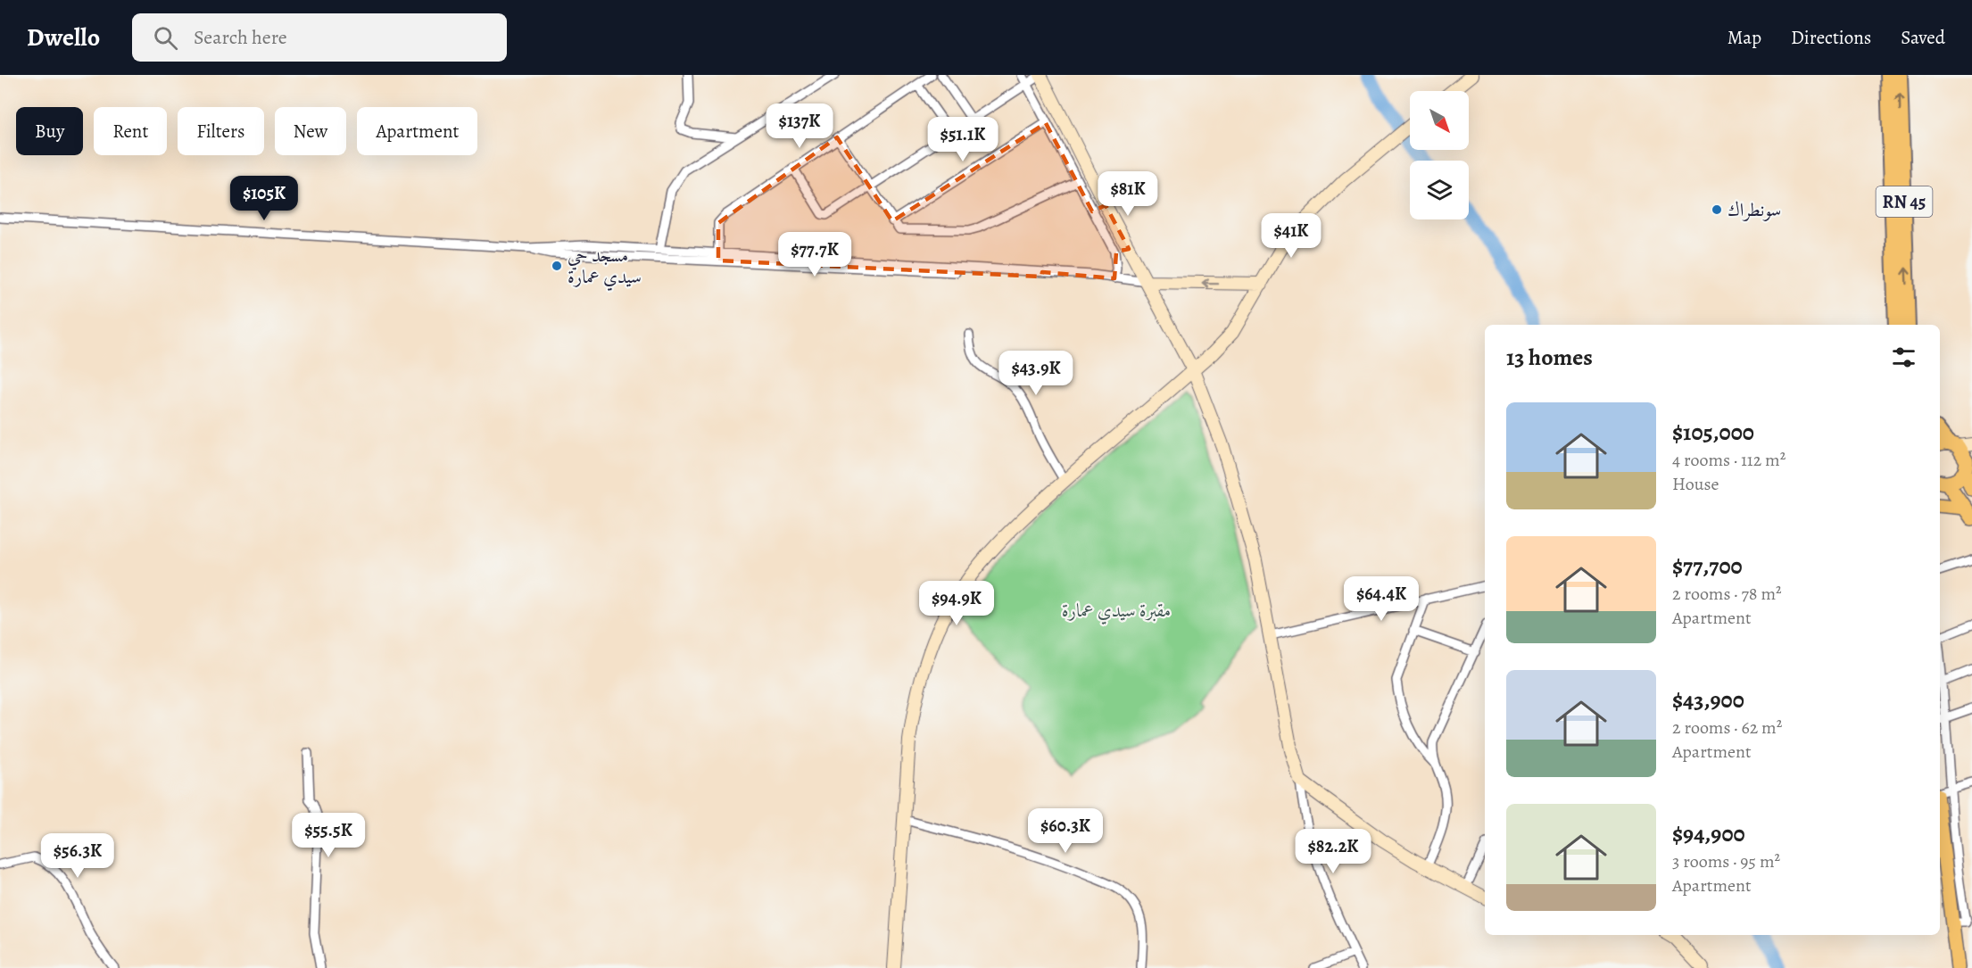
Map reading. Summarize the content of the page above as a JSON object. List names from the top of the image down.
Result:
{
  "streets": {
    "highway": ["RN 45"]
  },
  "parks": ["مقبرة سيدي عمارة"],
  "places": ["سونطراك", "مسجد حي سيدي عمارة"],
  "north": "bottom right",
  "page": {
    "header": "Dwello",
    "search": "Search here",
    "nav": ["Map", "Directions", "Saved"],
    "price": [
      "$137K",
      "$51.1K",
      "$81K",
      "$105K",
      "$41K",
      "$77.7K",
      "$43.9K",
      "$64.4K",
      "$94.9K",
      "$60.3K",
      "$55.5K",
      "$82.2K",
      "$56.3K"
    ],
    "chip": [
      "Buy",
      "Rent",
      "Filters",
      "New",
      "Apartment"
    ],
    "heading": "13 homes",
    "list": [
      {
        "name": "$105,000",
        "note": "4 rooms · 112 m² · House"
      },
      {
        "name": "$77,700",
        "note": "2 rooms · 78 m² · Apartment"
      },
      {
        "name": "$43,900",
        "note": "2 rooms · 62 m² · Apartment"
      },
      {
        "name": "$94,900",
        "note": "3 rooms · 95 m² · Apartment"
      }
    ]
  }
}
